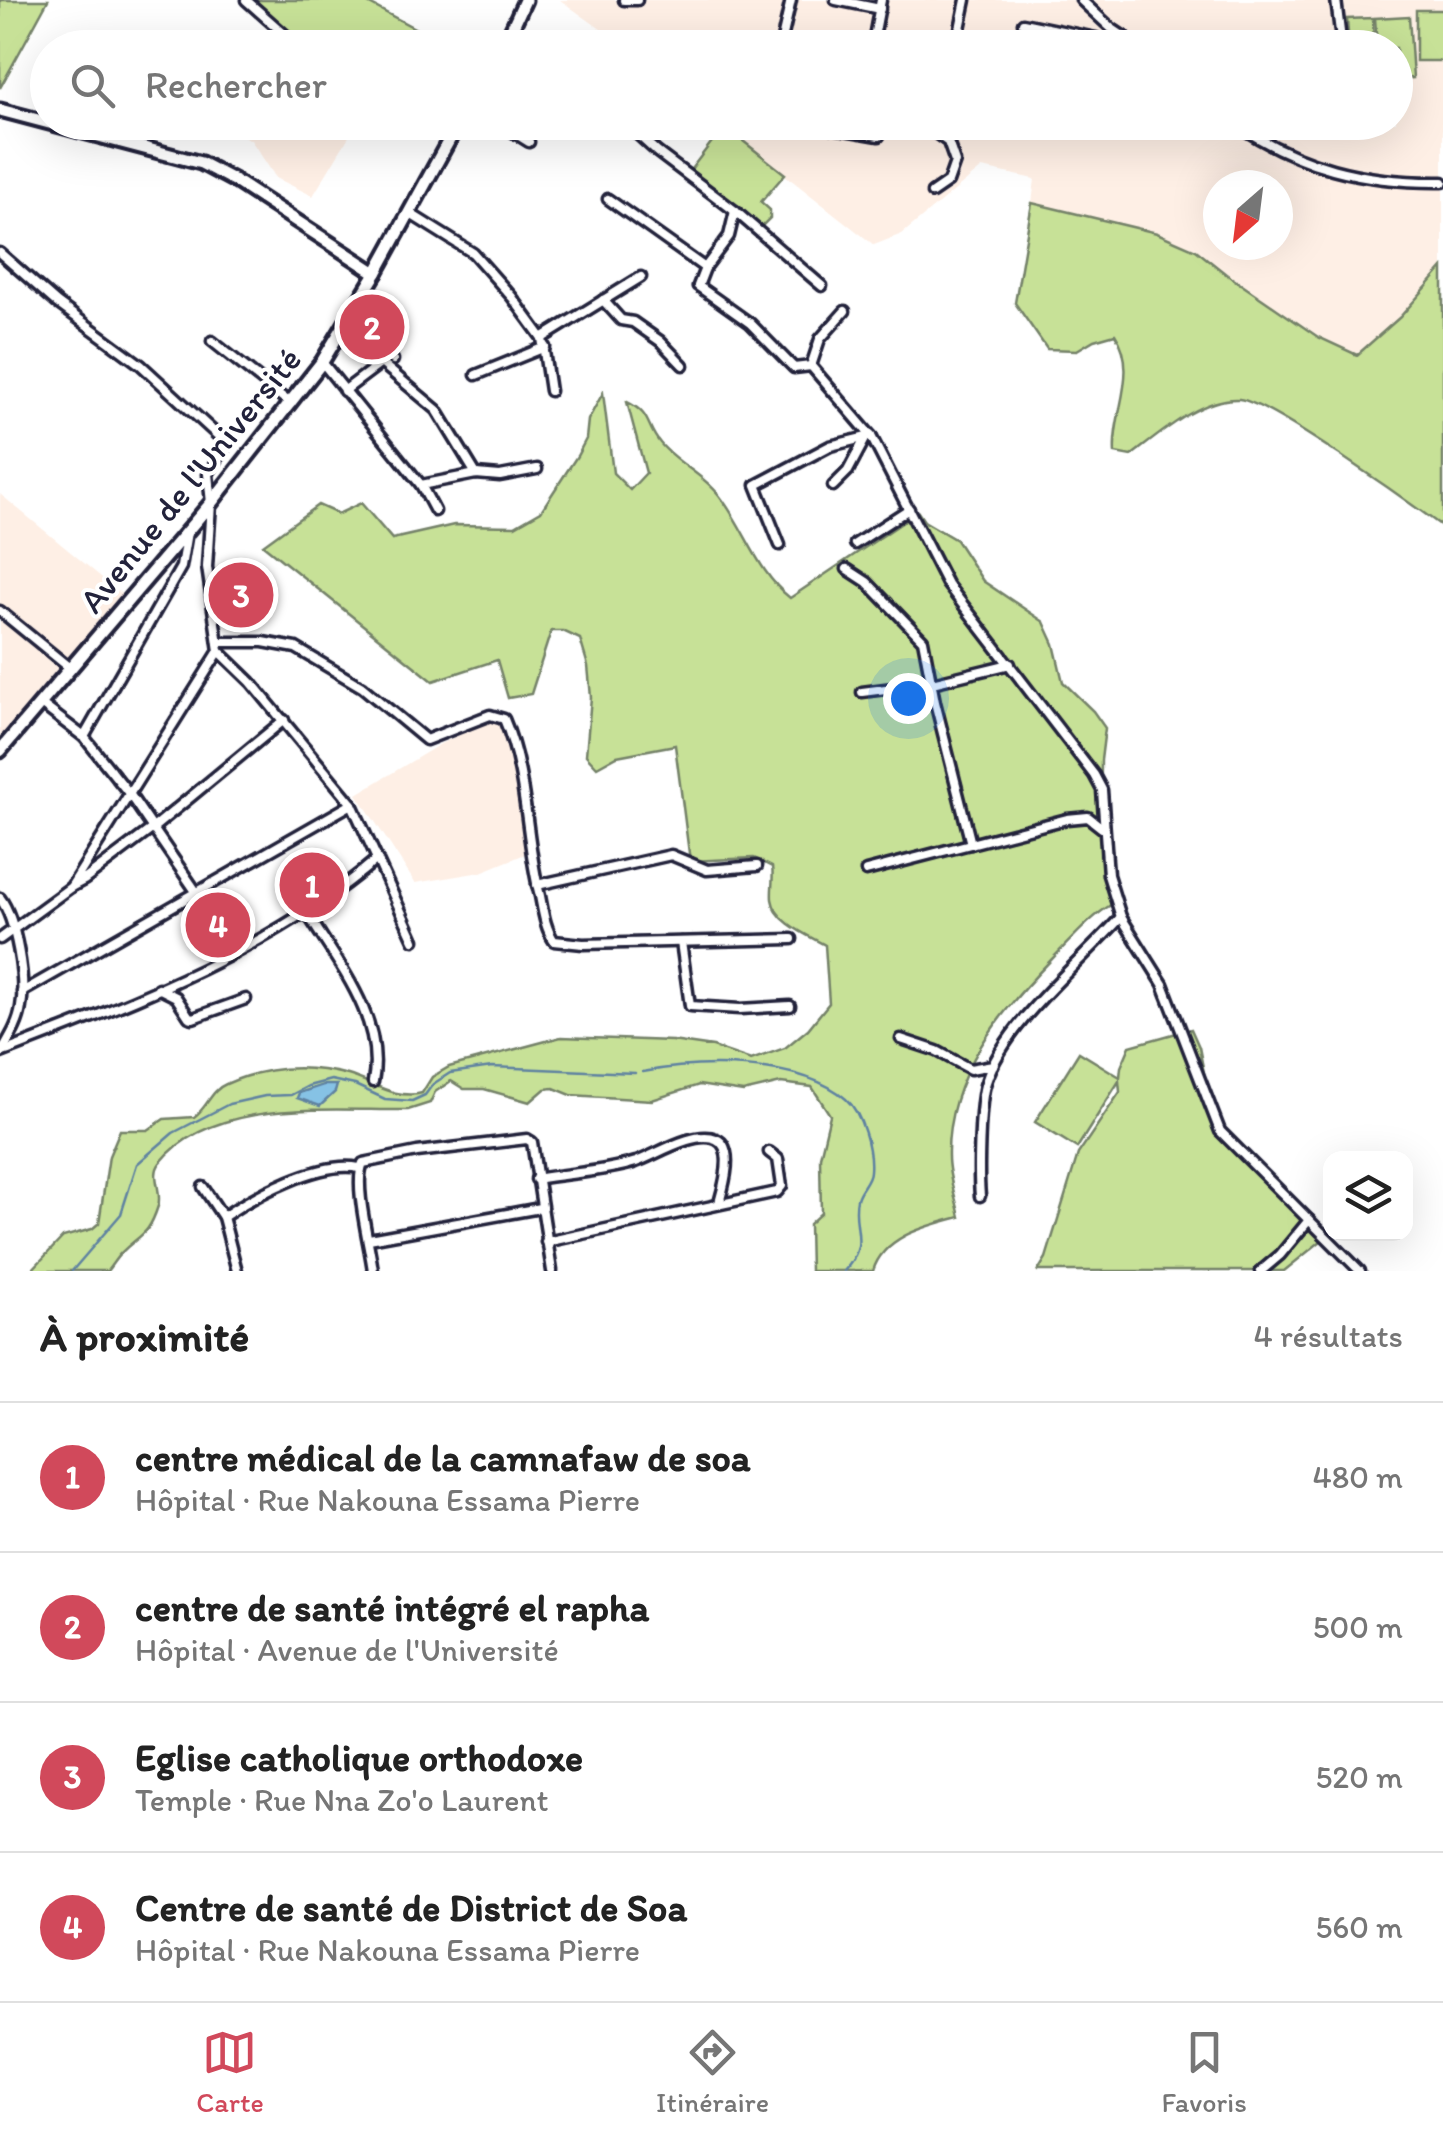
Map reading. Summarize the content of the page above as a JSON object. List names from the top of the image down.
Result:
{
  "streets": {
    "main road": ["Avenue de l'Université"]
  },
  "north": "bottom left",
  "page": {
    "search": "Rechercher",
    "pins": [
      "2",
      "3",
      "1",
      "4"
    ],
    "heading": ["À proximité", "4 résultats"],
    "list": [
      {
        "mark": "1",
        "name": "centre médical de la camnafaw de soa",
        "note": "Hôpital · Rue Nakouna Essama Pierre",
        "value": "480 m"
      },
      {
        "mark": "2",
        "name": "centre de santé intégré el rapha",
        "note": "Hôpital · Avenue de l'Université",
        "value": "500 m"
      },
      {
        "mark": "3",
        "name": "Eglise catholique orthodoxe",
        "note": "Temple · Rue Nna Zo'o Laurent",
        "value": "520 m"
      },
      {
        "mark": "4",
        "name": "Centre de santé de District de Soa",
        "note": "Hôpital · Rue Nakouna Essama Pierre",
        "value": "560 m"
      }
    ],
    "nav": ["Carte", "Itinéraire", "Favoris"]
  }
}
